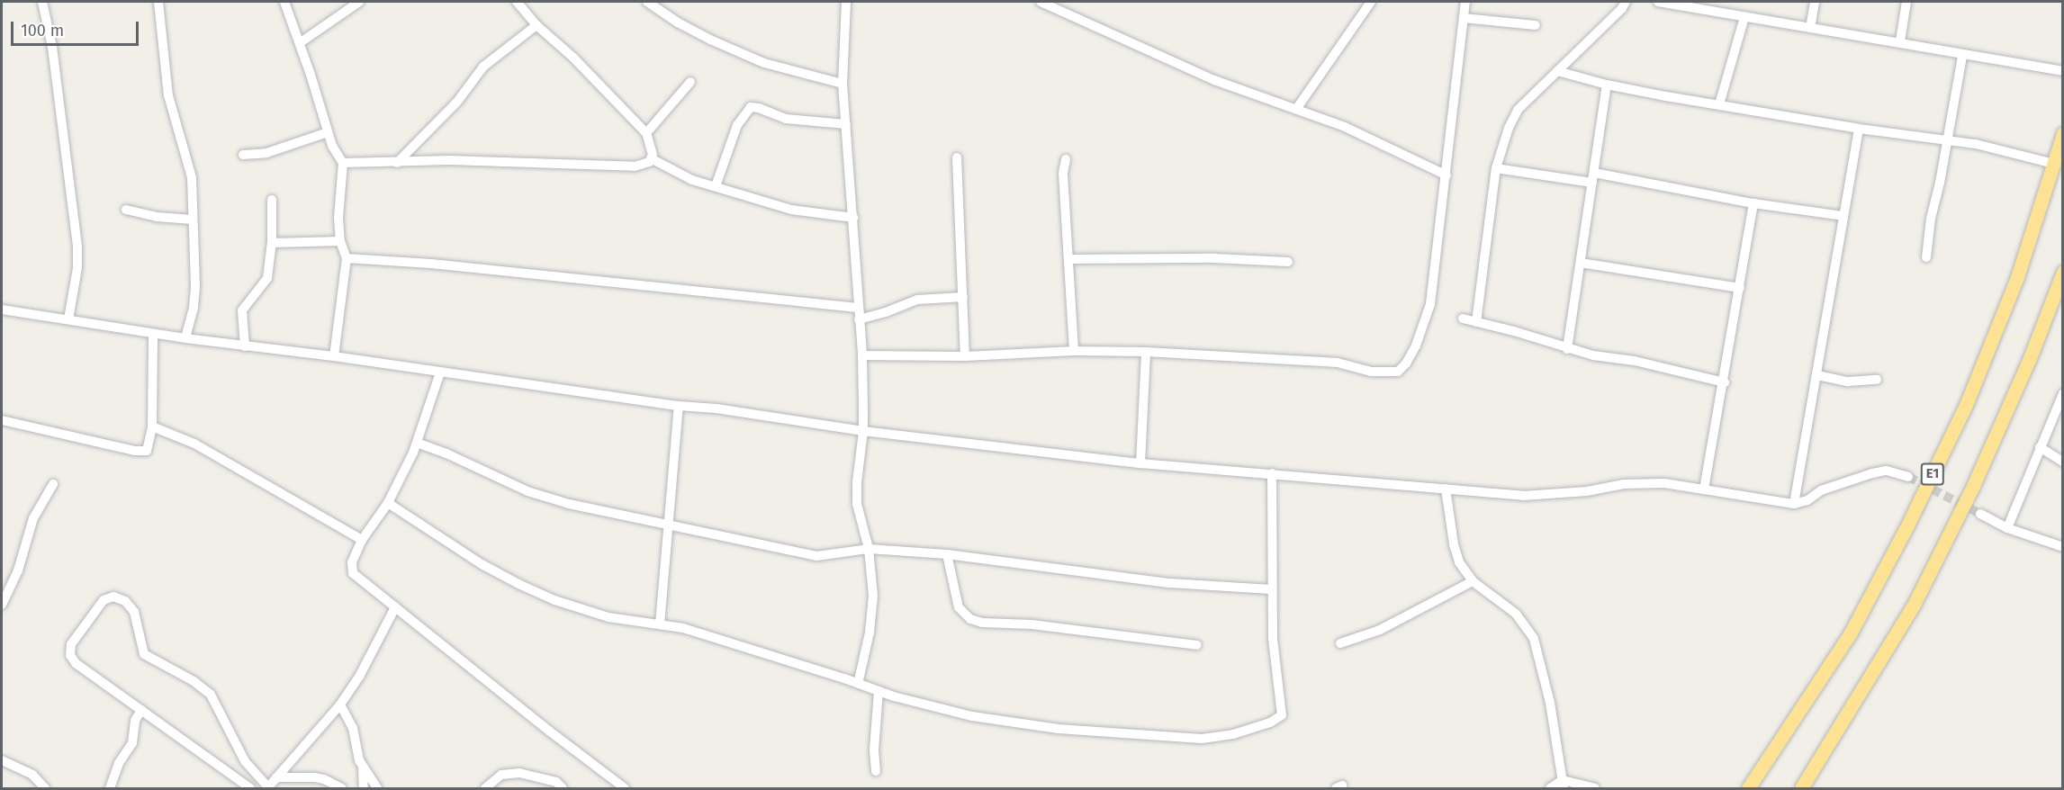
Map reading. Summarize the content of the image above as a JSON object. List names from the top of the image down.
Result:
{
  "streets": {
    "highway": ["E1"]
  },
  "scale_bar": "100 m"
}
